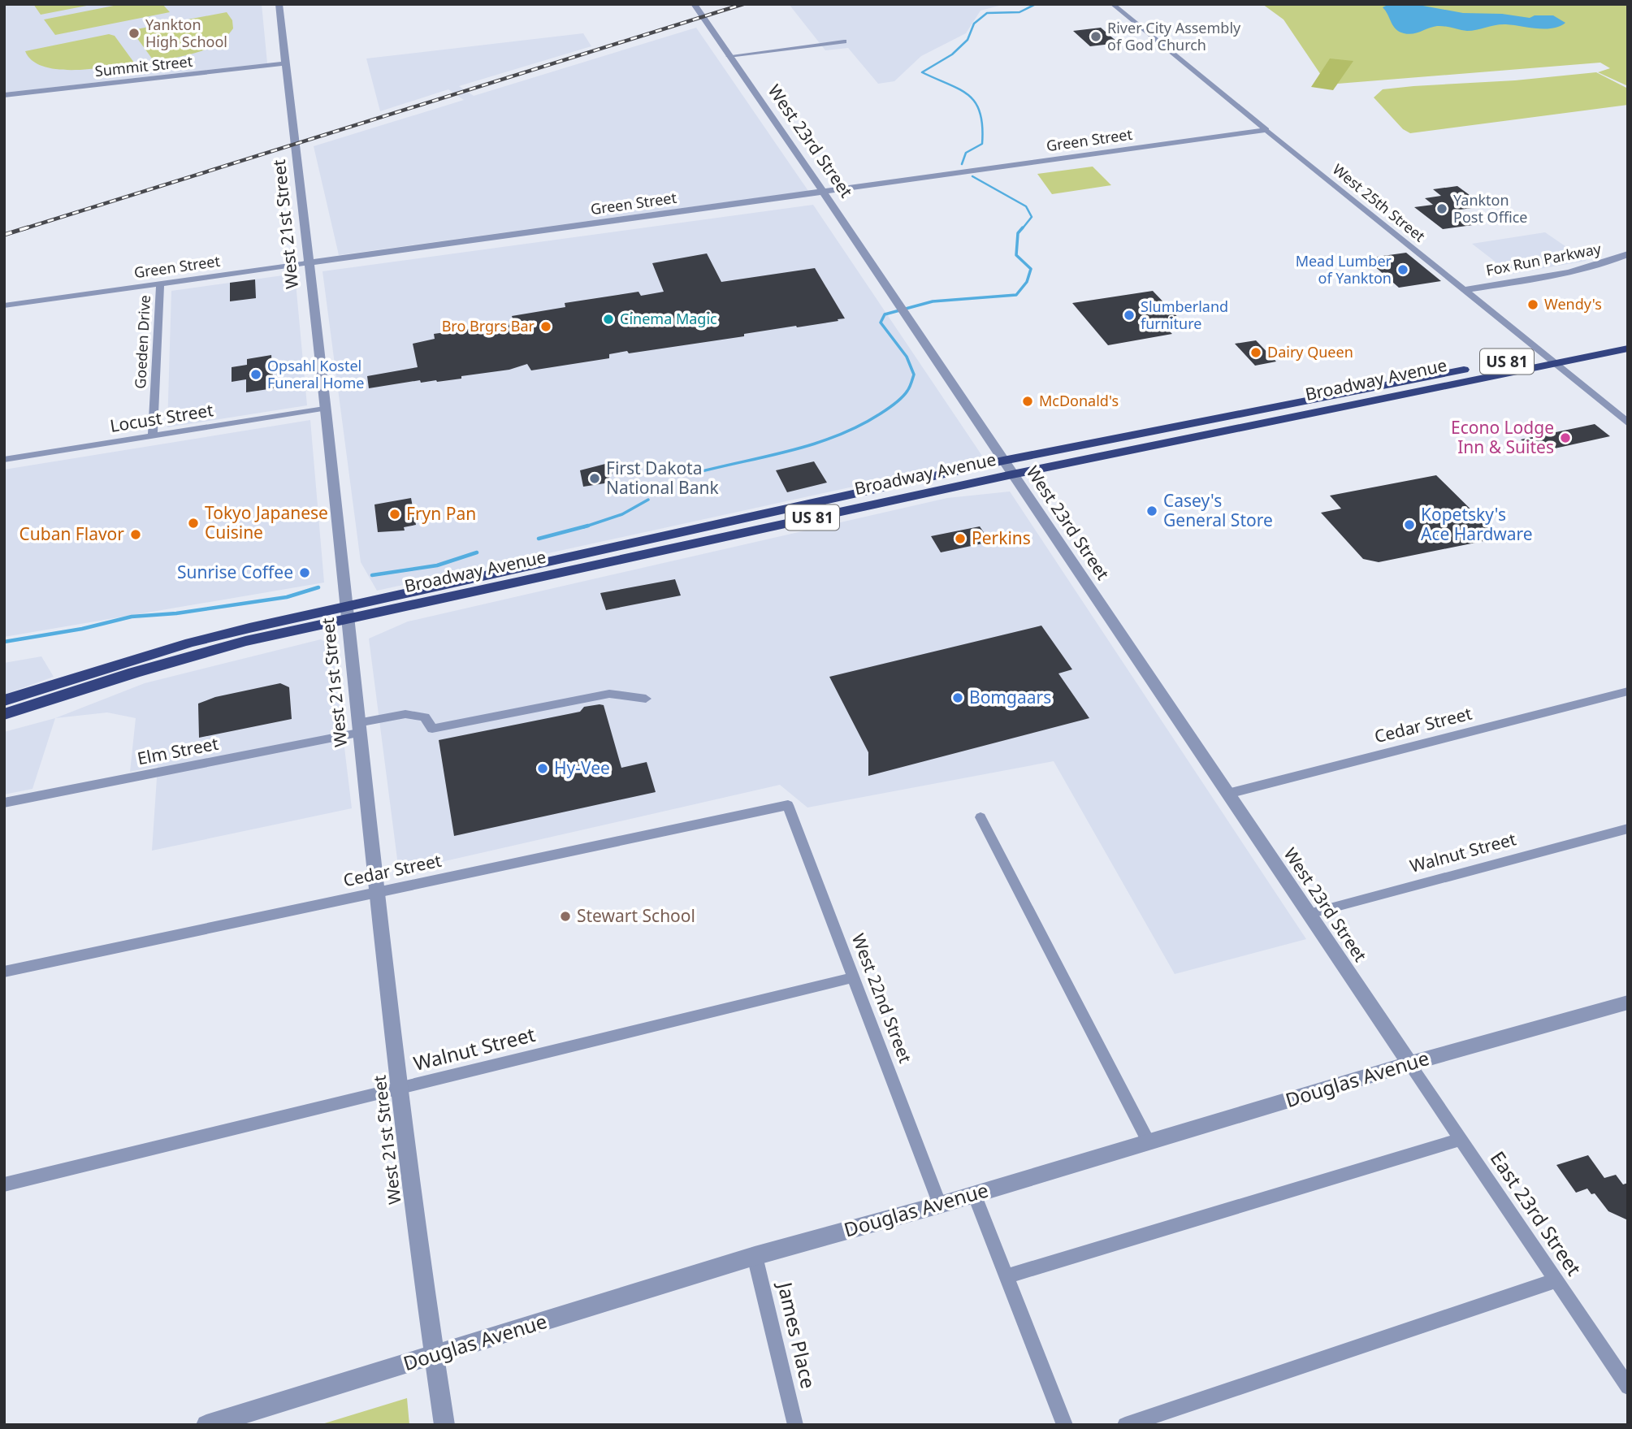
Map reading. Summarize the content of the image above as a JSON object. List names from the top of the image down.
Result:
{
  "streets": {
    "highway": ["US 81", "Broadway Avenue"],
    "street": [
      "Summit Street",
      "Green Street",
      "West 23rd Street",
      "West 25th Street",
      "West 21st Street",
      "Fox Run Parkway",
      "Goeden Drive",
      "Locust Street",
      "Cedar Street",
      "Elm Street",
      "Walnut Street",
      "West 22nd Street",
      "Douglas Avenue",
      "East 23rd Street",
      "James Place"
    ]
  },
  "crossings": [
    ["Summit Street", "West 21st Street"],
    ["Green Street", "West 23rd Street"],
    ["Green Street", "West 25th Street"],
    ["Green Street", "West 21st Street"],
    ["Green Street", "Goeden Drive"],
    ["West 23rd Street", "Broadway Avenue"],
    ["West 23rd Street", "Cedar Street"],
    ["West 23rd Street", "Walnut Street"],
    ["West 23rd Street", "Douglas Avenue"],
    ["West 23rd Street", "East 23rd Street"],
    ["West 25th Street", "Fox Run Parkway"],
    ["West 25th Street", "Broadway Avenue"],
    ["West 21st Street", "Broadway Avenue"],
    ["West 21st Street", "Locust Street"],
    ["West 21st Street", "Cedar Street"],
    ["West 21st Street", "Elm Street"],
    ["West 21st Street", "Walnut Street"],
    ["West 21st Street", "Douglas Avenue"],
    ["Goeden Drive", "Locust Street"],
    ["Cedar Street", "West 22nd Street"],
    ["Walnut Street", "West 22nd Street"],
    ["West 22nd Street", "Douglas Avenue"],
    ["Douglas Avenue", "East 23rd Street"],
    ["Douglas Avenue", "James Place"]
  ],
  "places": [
    "Yankton High School",
    "River City Assembly of God Church",
    "Yankton Post Office",
    "Mead Lumber of Yankton",
    "Wendy's",
    "Slumberland furniture",
    "Cinema Magic",
    "Bro Brgrs Bar",
    "Dairy Queen",
    "Opsahl Kostel Funeral Home",
    "McDonald's",
    "Econo Lodge Inn & Suites",
    "First Dakota National Bank",
    "Casey's General Store",
    "Fryn Pan",
    "Tokyo Japanese Cuisine",
    "Kopetsky's Ace Hardware",
    "Cuban Flavor",
    "Perkins",
    "Sunrise Coffee",
    "Bomgaars",
    "Hy-Vee",
    "Stewart School"
  ]
}
